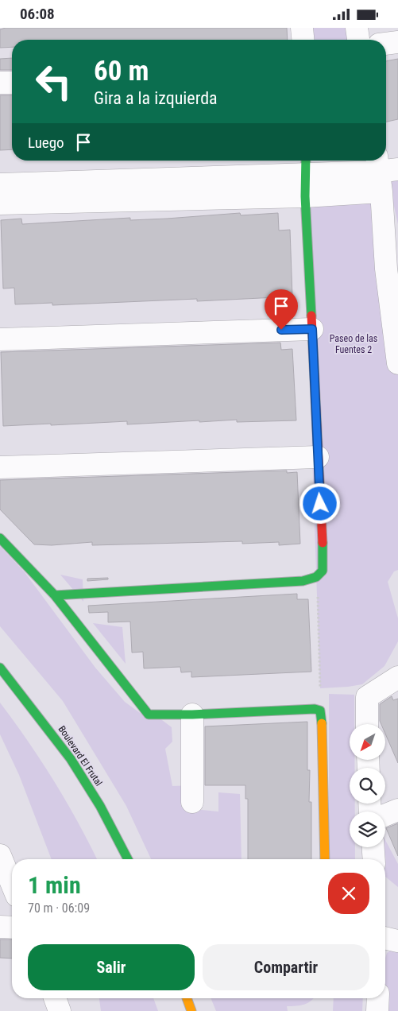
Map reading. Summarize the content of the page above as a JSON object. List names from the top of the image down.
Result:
{
  "streets": {
    "street": ["Boulevard El Frutal"]
  },
  "parks": ["Paseo de las Fuentes 2"],
  "north": "bottom left",
  "page": {
    "status": "06:08",
    "turn": ["60 m", "Gira a la izquierda"],
    "then": "Luego",
    "heading": ["1 min", "70 m · 06:09"],
    "buttons": ["Salir", "Compartir"]
  }
}
